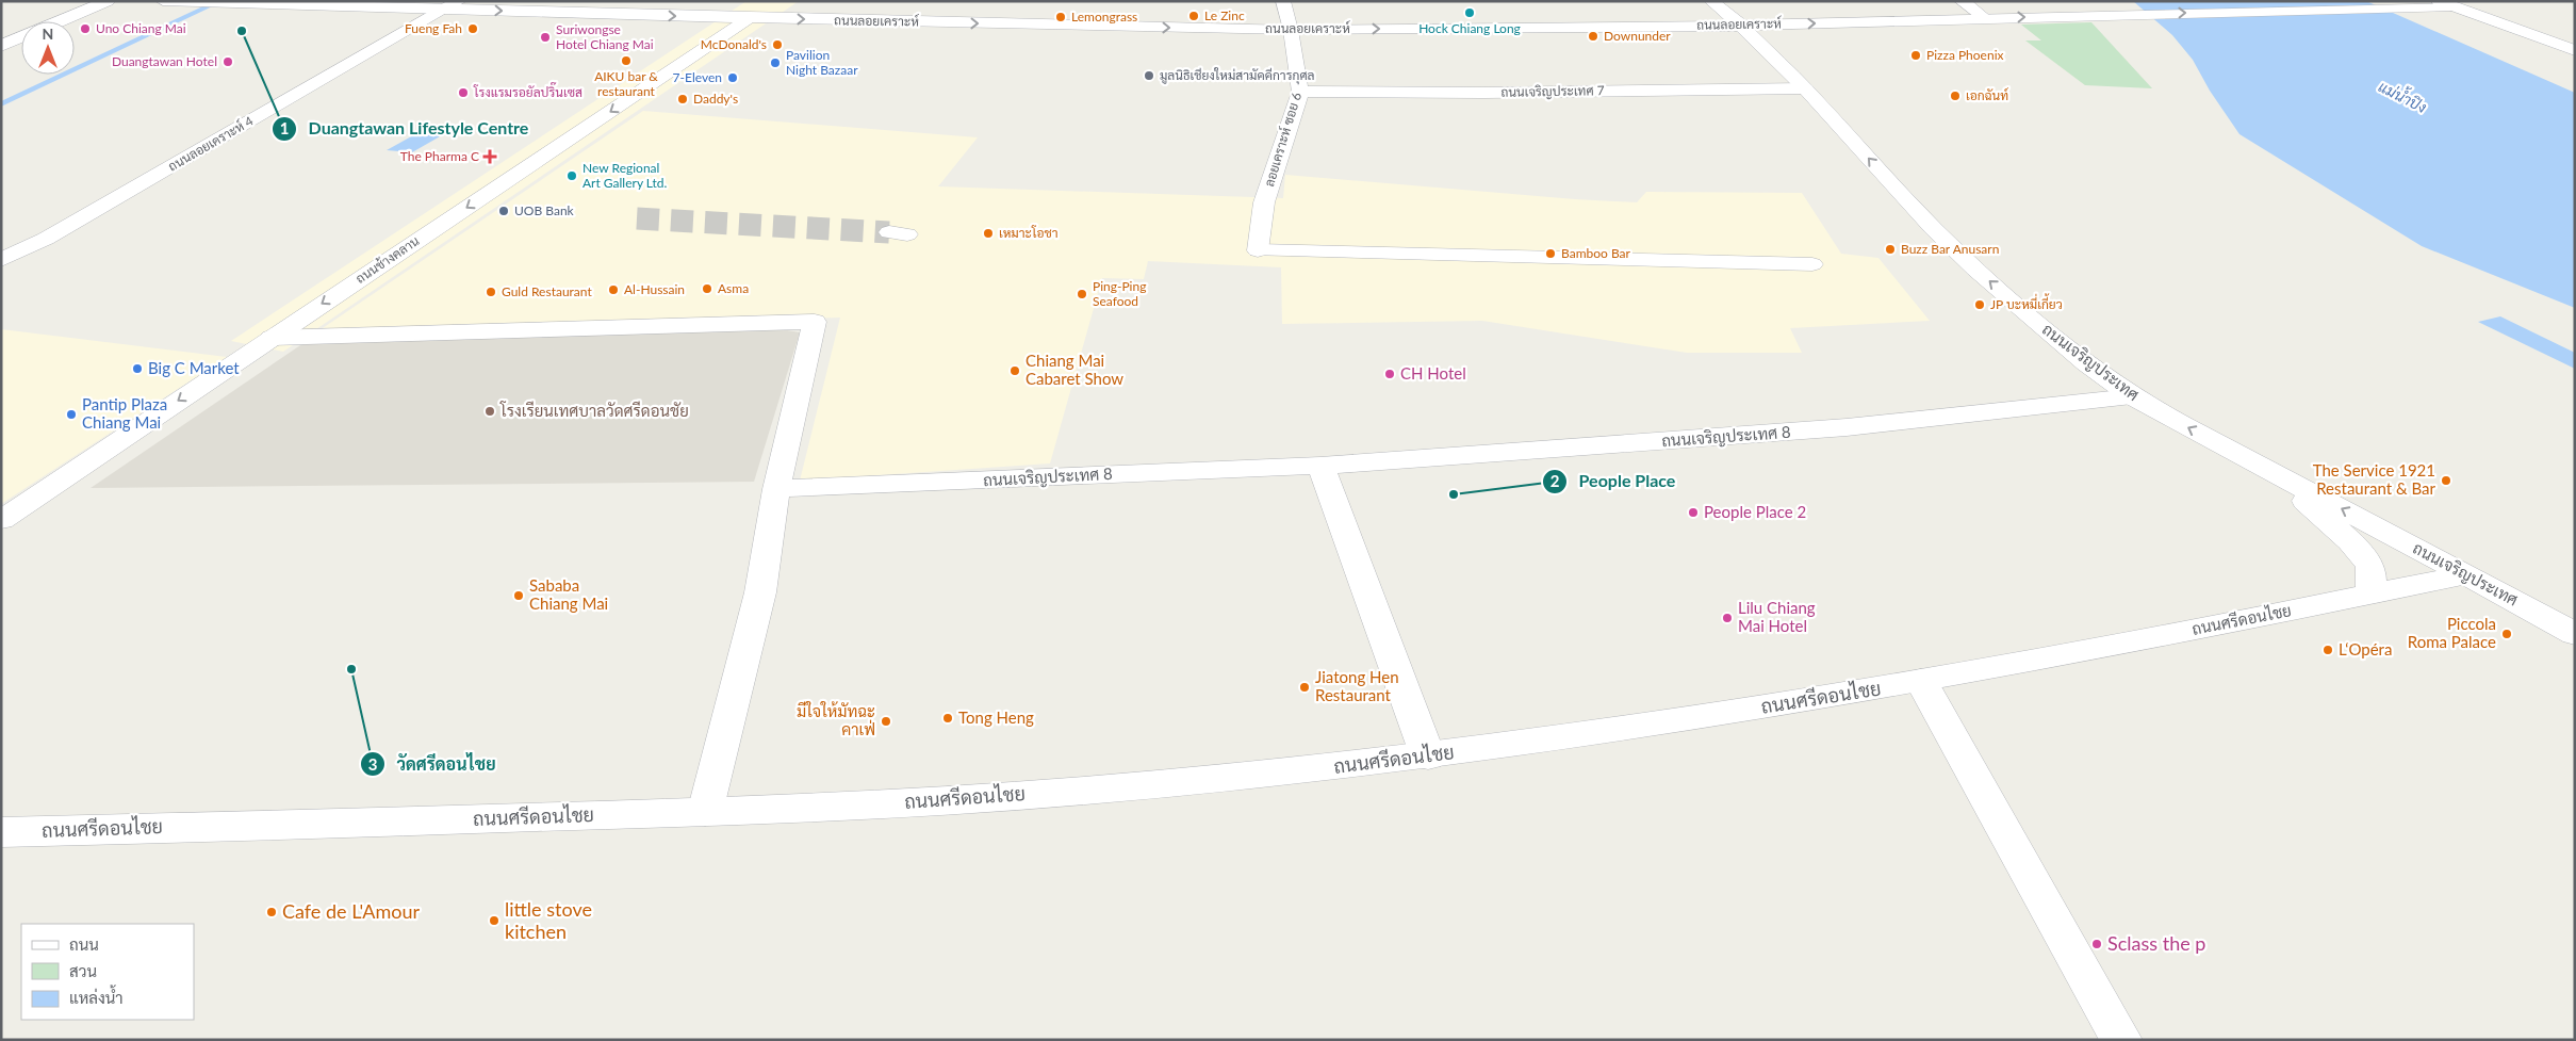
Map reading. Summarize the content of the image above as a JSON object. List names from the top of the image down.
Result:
{
  "streets": {
    "street": [
      "ถนนลอยเคราะห์",
      "ถนนเจริญประเทศ 7",
      "ลอยเคราะห์ ซอย 6",
      "ถนนลอยเคราะห์ 4",
      "ถนนช้างคลาน",
      "ถนนเจริญประเทศ",
      "ถนนเจริญประเทศ 8",
      "ถนนศรีดอนไชย"
    ]
  },
  "crossings": [
    ["ถนนลอยเคราะห์", "ลอยเคราะห์ ซอย 6"],
    ["ถนนลอยเคราะห์", "ถนนลอยเคราะห์ 4"],
    ["ถนนลอยเคราะห์", "ถนนช้างคลาน"],
    ["ถนนลอยเคราะห์", "ถนนเจริญประเทศ"],
    ["ถนนเจริญประเทศ 7", "ลอยเคราะห์ ซอย 6"],
    ["ถนนเจริญประเทศ 7", "ถนนเจริญประเทศ"],
    ["ถนนเจริญประเทศ", "ถนนเจริญประเทศ 8"],
    ["ถนนเจริญประเทศ", "ถนนศรีดอนไชย"]
  ],
  "one_way": ["ถนนลอยเคราะห์", "ถนนช้างคลาน", "ถนนเจริญประเทศ"],
  "water": ["แม่น้ำปิง"],
  "places": {
    "other": [
      "Hock Chiang Long",
      "Le Zinc",
      "Lemongrass",
      "Uno Chiang Mai",
      "Fueng Fah",
      "Duangtawan Lifestyle Centre",
      "Downunder",
      "Suriwongse Hotel Chiang Mai",
      "McDonald's",
      "Pizza Phoenix",
      "AIKU bar & restaurant",
      "Duangtawan Hotel",
      "Pavilion Night Bazaar",
      "มูลนิธิเชียงใหม่สามัคคีการกุศล",
      "7-Eleven",
      "โรงแรมรอยัลปริ๊นเซส",
      "เอกฉันท์",
      "Daddy's",
      "New Regional Art Gallery Ltd.",
      "UOB Bank",
      "เหมาะโอชา",
      "Buzz Bar Anusarn",
      "Bamboo Bar",
      "Asma",
      "Al-Hussain",
      "Guld Restaurant",
      "Ping-Ping Seafood",
      "JP บะหมี่เกี้ยว",
      "Big C Market",
      "Chiang Mai Cabaret Show",
      "CH Hotel",
      "โรงเรียนเทศบาลวัดศรีดอนชัย",
      "Pantip Plaza Chiang Mai",
      "The Service 1921 Restaurant & Bar",
      "People Place",
      "People Place 2",
      "Sababa Chiang Mai",
      "Lilu Chiang Mai Hotel",
      "Piccola Roma Palace",
      "L‘Opéra",
      "วัดศรีดอนไชย",
      "Jiatong Hen Restaurant",
      "Tong Heng",
      "มีใจให้มัทฉะ คาเฟ่",
      "Cafe de L'Amour",
      "little stove kitchen",
      "Sclass the p"
    ],
    "health": ["The Pharma C"]
  },
  "legend": ["ถนน", "สวน", "แหล่งน้ำ"],
  "north": "top"
}
